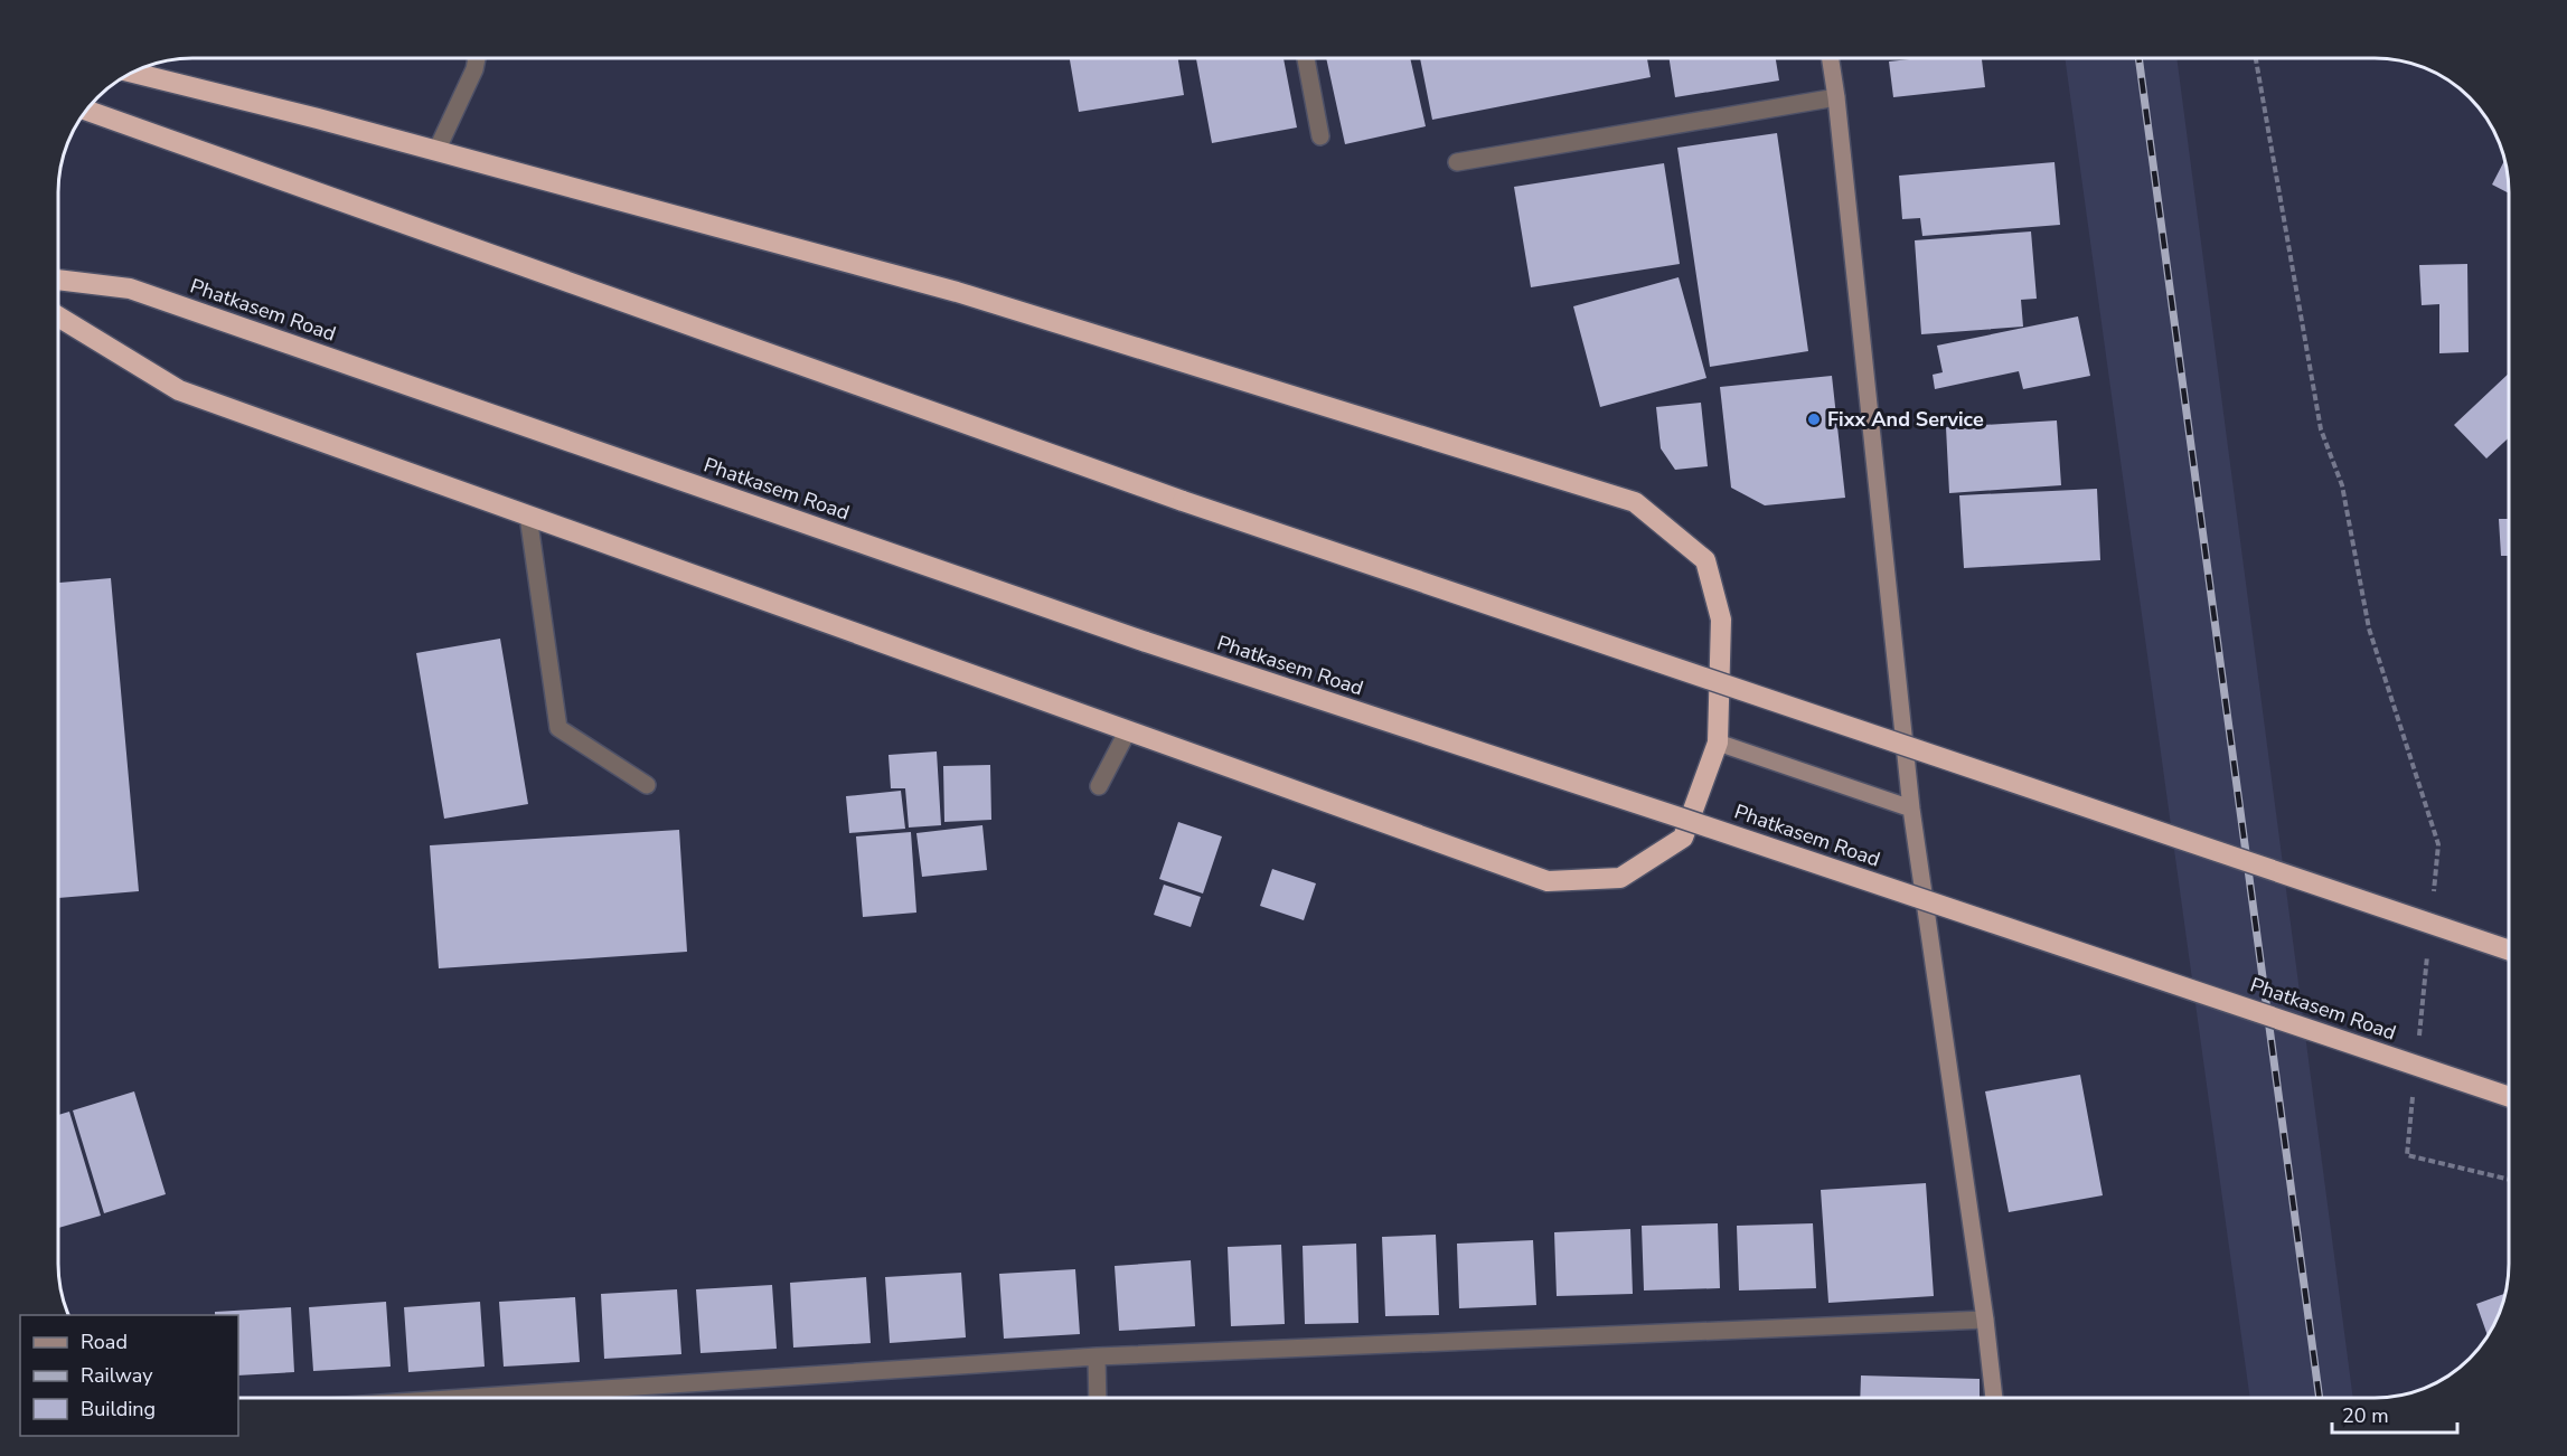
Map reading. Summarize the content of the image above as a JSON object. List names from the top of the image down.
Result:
{
  "streets": {
    "highway": ["Phatkasem Road"]
  },
  "places": ["Fixx And Service"],
  "legend": ["Road", "Railway", "Building"],
  "scale_bar": "20 m"
}
